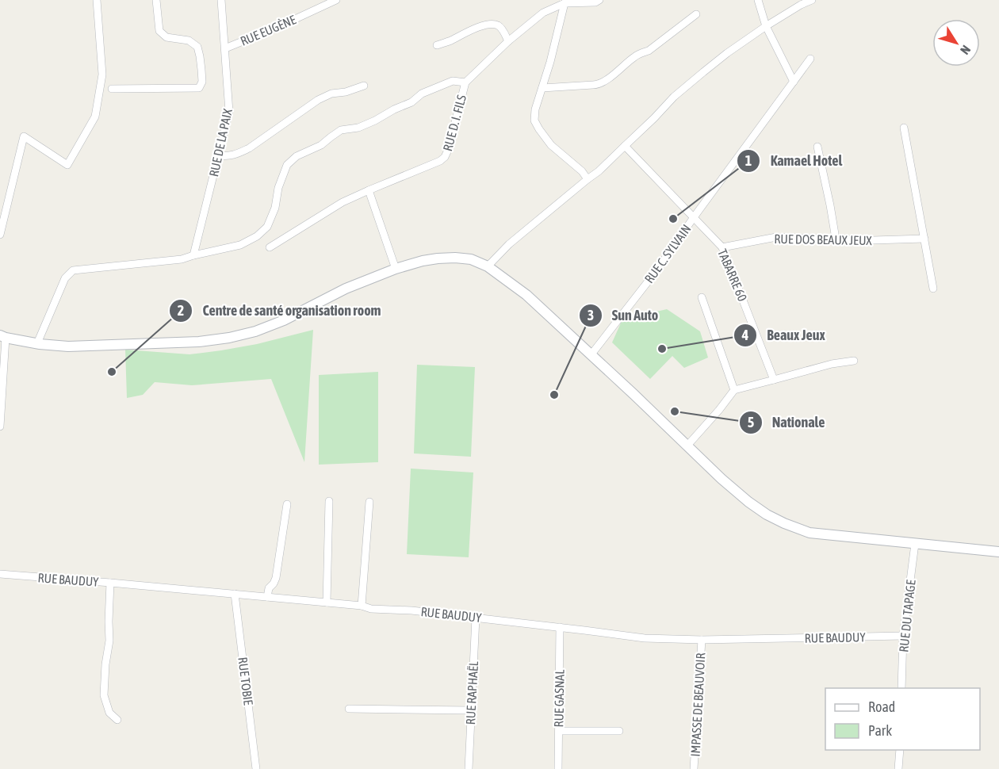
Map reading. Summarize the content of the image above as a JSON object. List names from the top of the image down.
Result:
{
  "streets": {
    "street": [
      "RUE EUGÈNE",
      "RUE D. I. FILS",
      "RUE DE LA PAIX",
      "RUE DOS BEAUX JEUX",
      "RUE C. SYLVAIN",
      "TABARRE 60",
      "RUE BAUDUY",
      "RUE DU TAPAGE",
      "RUE TOBIE",
      "RUE RAPHAËL",
      "RUE GASNAL",
      "IMPASSE DE BEAUVOIR"
    ]
  },
  "crossings": [
    ["RUE EUGÈNE", "RUE DE LA PAIX"],
    ["RUE DOS BEAUX JEUX", "TABARRE 60"],
    ["RUE C. SYLVAIN", "TABARRE 60"],
    ["RUE BAUDUY", "RUE DU TAPAGE"],
    ["RUE BAUDUY", "RUE TOBIE"],
    ["RUE BAUDUY", "RUE RAPHAËL"],
    ["RUE BAUDUY", "RUE GASNAL"],
    ["RUE BAUDUY", "IMPASSE DE BEAUVOIR"]
  ],
  "places": [
    "Kamael Hotel",
    "Beaux Jeux",
    "Centre de santé organisation room",
    "Sun Auto",
    "Nationale"
  ],
  "legend": ["Road", "Park"],
  "north": "bottom right"
}
